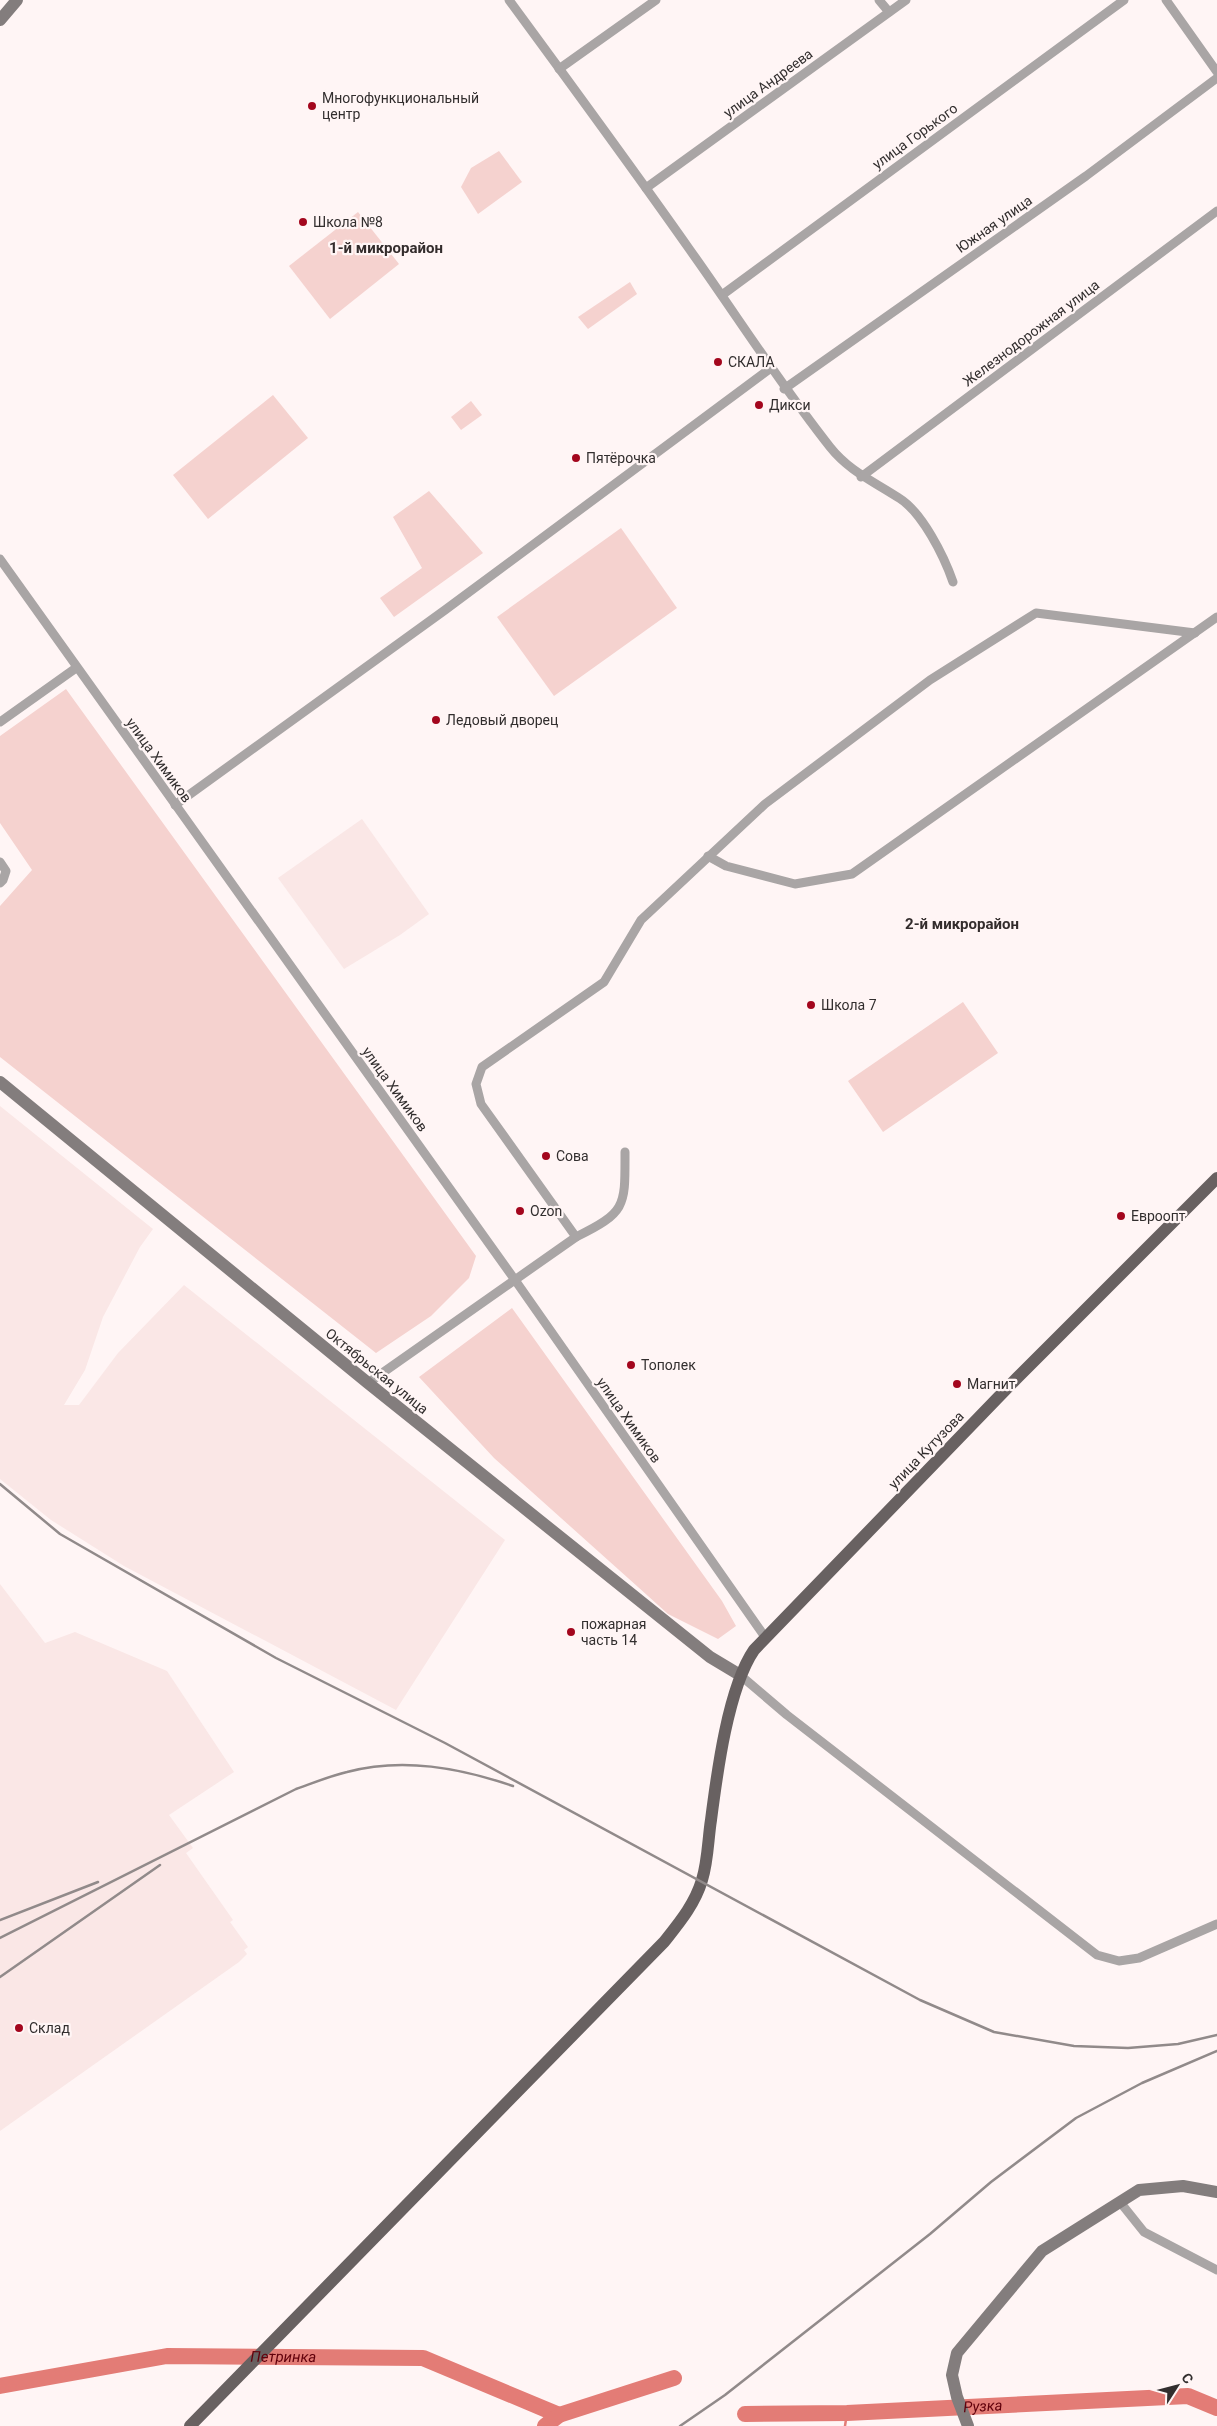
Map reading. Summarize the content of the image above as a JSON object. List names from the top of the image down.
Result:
{
  "streets": {
    "main road": ["Октябрьская улица", "улица Кутузова"],
    "street": [
      "улица Андреева",
      "улица Горького",
      "Южная улица",
      "Железнодорожная улица",
      "улица Химиков"
    ]
  },
  "crossings": [
    ["улица Химиков", "улица Кутузова"],
    ["Октябрьская улица", "улица Кутузова"]
  ],
  "districts": ["1-й микрорайон", "2-й микрорайон"],
  "water": ["Петринка", "Рузка"],
  "places": [
    "Многофункциональный центр",
    "Школа №8",
    "СКАЛА",
    "Дикси",
    "Пятёрочка",
    "Ледовый дворец",
    "Школа 7",
    "Сова",
    "Ozon",
    "Евроопт",
    "Тополек",
    "Магнит",
    "пожарная часть 14",
    "Склад"
  ],
  "north": "top right"
}
